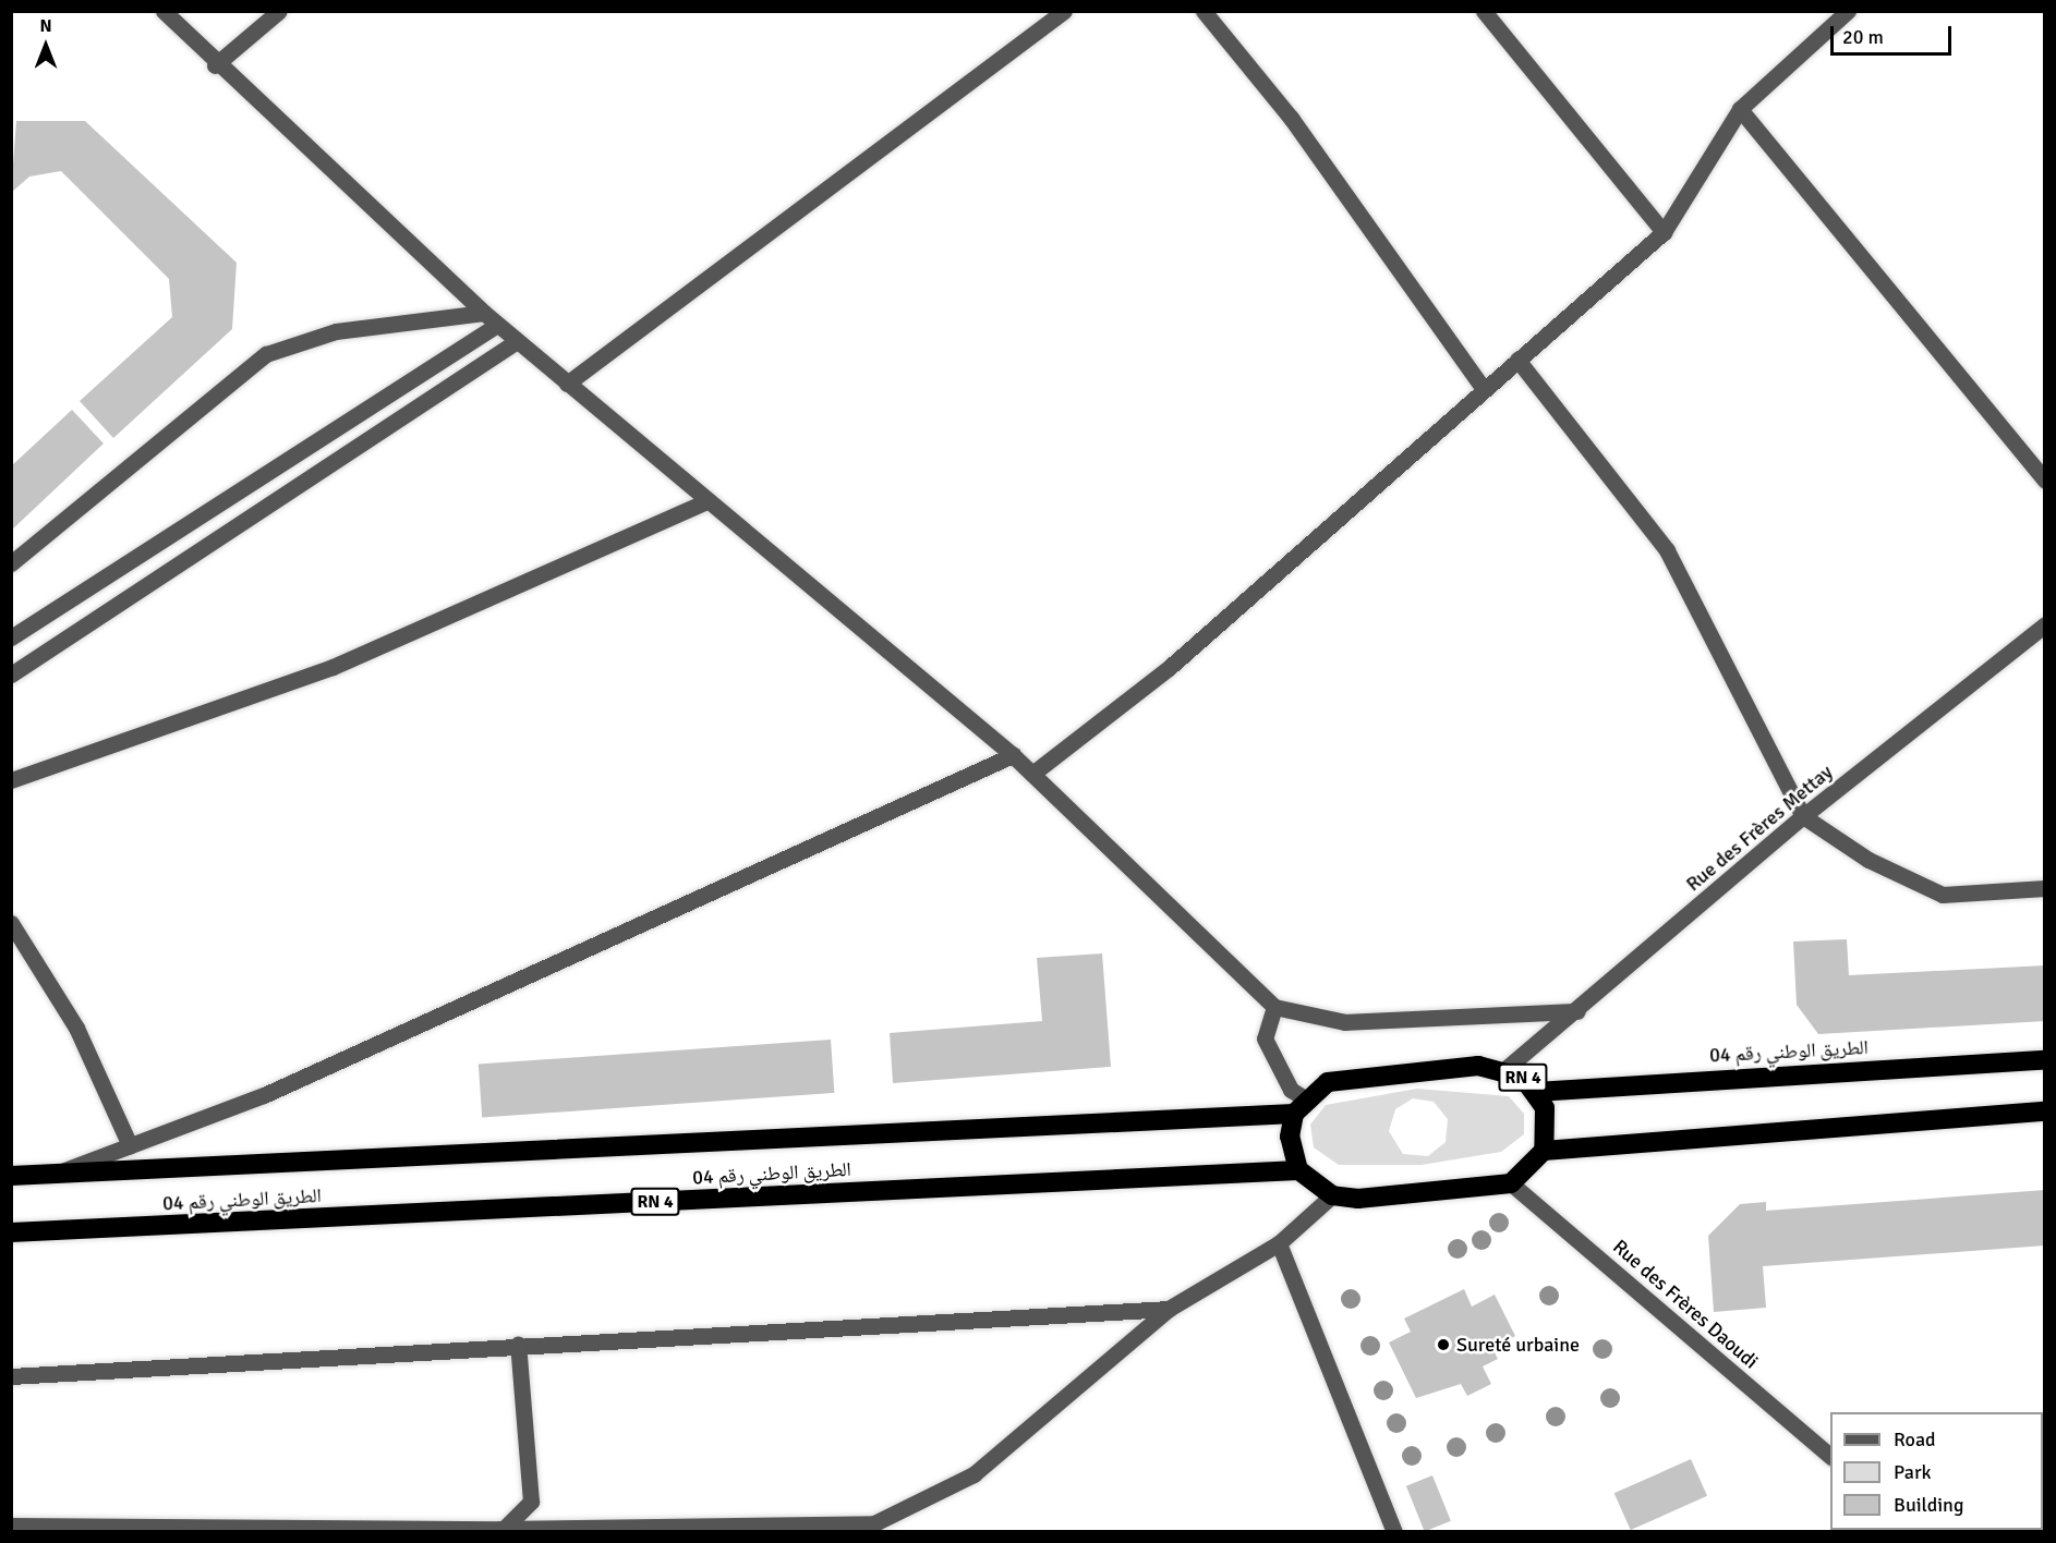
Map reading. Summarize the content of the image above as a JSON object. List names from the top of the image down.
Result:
{
  "streets": {
    "highway": ["الطريق الوطني رقم 04", "RN 4"],
    "street": ["Rue des Frères Mettay", "Rue des Frères Daoudi"]
  },
  "crossings": [
    ["Rue des Frères Mettay", "الطريق الوطني رقم 04"],
    ["Rue des Frères Mettay", "RN 4"],
    ["الطريق الوطني رقم 04", "RN 4"]
  ],
  "places": ["Sureté urbaine"],
  "legend": ["Road", "Park", "Building"],
  "scale_bar": "20 m",
  "north": "top"
}
